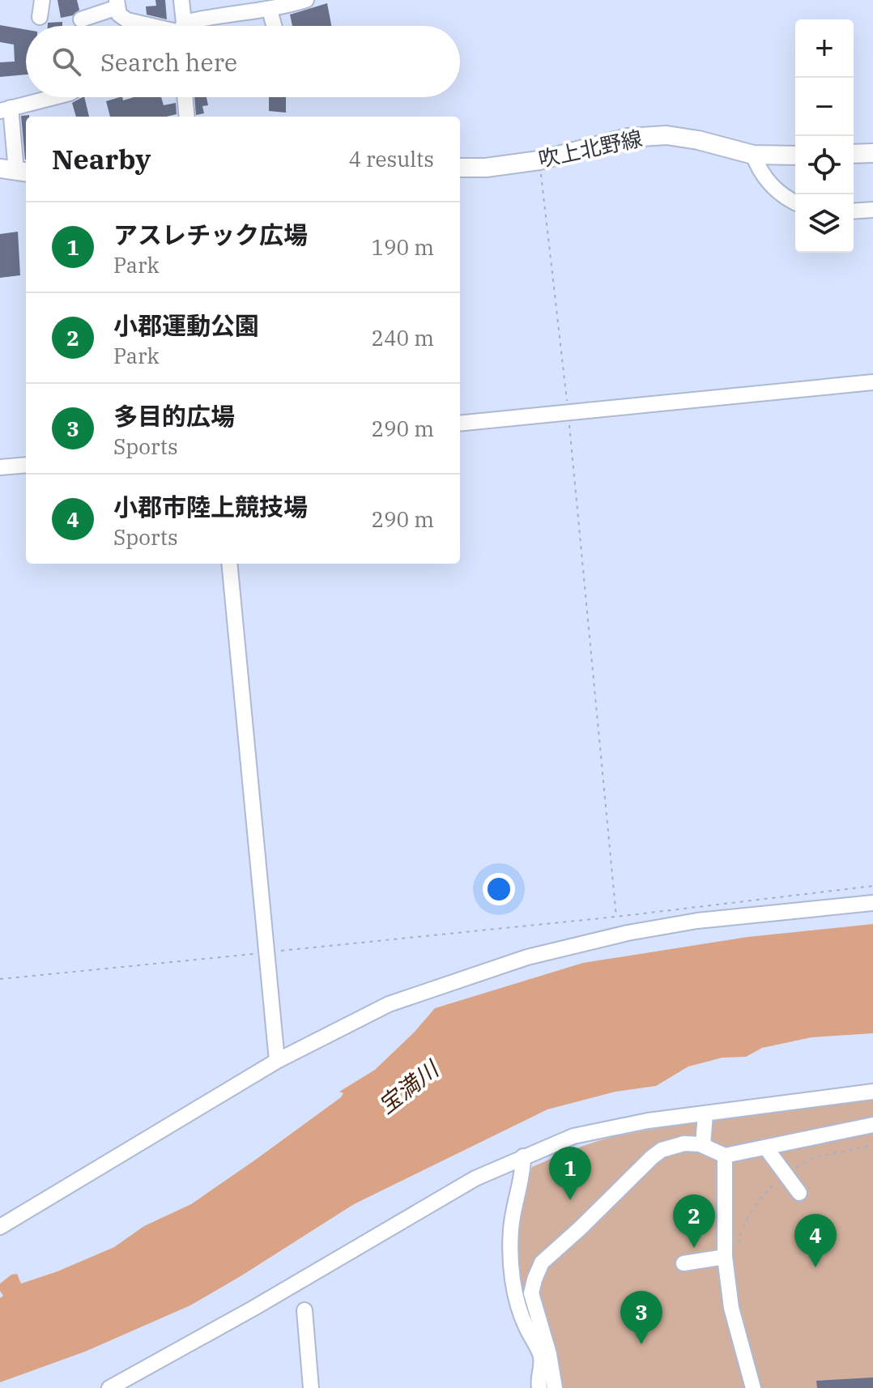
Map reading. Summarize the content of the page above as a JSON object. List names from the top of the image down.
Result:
{
  "streets": {
    "main road": ["吹上北野線"]
  },
  "water": ["宝満川"],
  "page": {
    "map_buttons": ["+", "−"],
    "search": "Search here",
    "heading": ["Nearby", "4 results"],
    "list": [
      {
        "mark": "1",
        "name": "アスレチック広場",
        "note": "Park",
        "value": "190 m"
      },
      {
        "mark": "2",
        "name": "小郡運動公園",
        "note": "Park",
        "value": "240 m"
      },
      {
        "mark": "3",
        "name": "多目的広場",
        "note": "Sports",
        "value": "290 m"
      },
      {
        "mark": "4",
        "name": "小郡市陸上競技場",
        "note": "Sports",
        "value": "290 m"
      }
    ],
    "pins": [
      "1",
      "2",
      "4",
      "3"
    ]
  }
}
